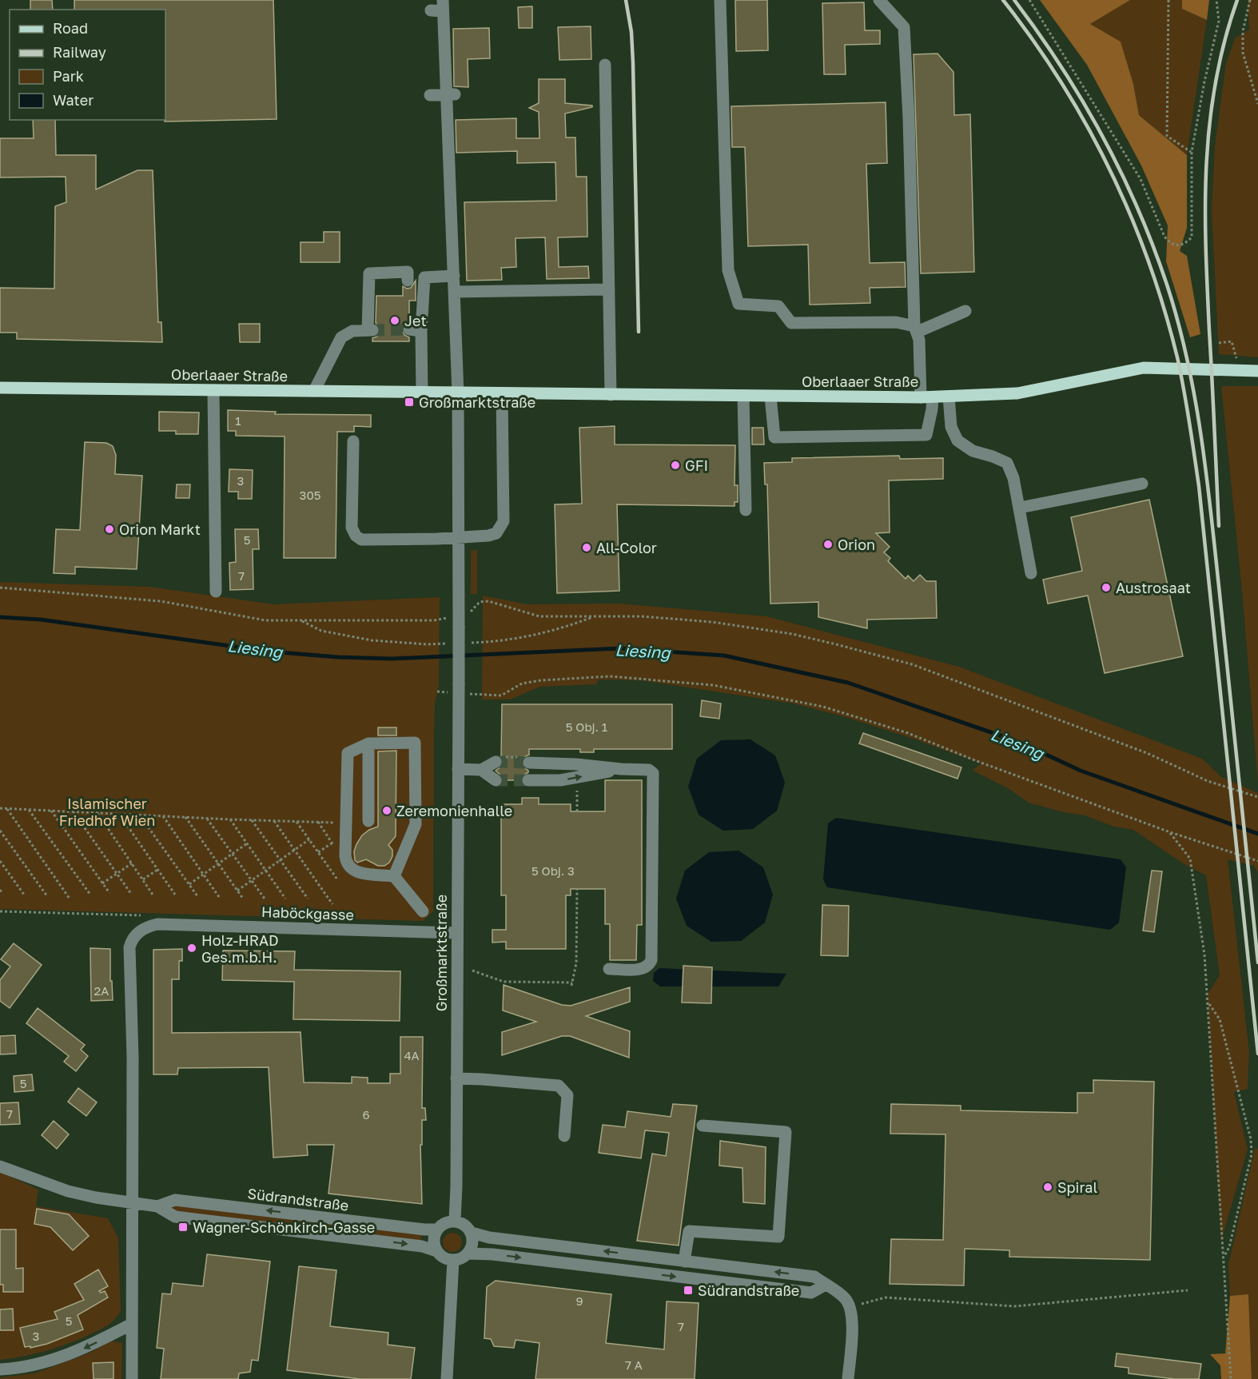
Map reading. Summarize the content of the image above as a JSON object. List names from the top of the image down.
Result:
{
  "streets": {
    "main road": ["Oberlaaer Straße"],
    "street": ["Haböckgasse", "Großmarktstraße", "Südrandstraße"]
  },
  "crossings": [
    ["Haböckgasse", "Großmarktstraße"],
    ["Haböckgasse", "Südrandstraße"],
    ["Großmarktstraße", "Südrandstraße"]
  ],
  "water": ["Liesing"],
  "parks": ["Islamischer Friedhof Wien"],
  "places": {
    "other": [
      "Jet",
      "GFI",
      "Orion Markt",
      "Orion",
      "All-Color",
      "Austrosaat",
      "Zeremonienhalle",
      "Holz-HRAD Ges.m.b.H.",
      "Spiral"
    ],
    "transit": ["Großmarktstraße", "Wagner-Schönkirch-Gasse", "Südrandstraße"]
  },
  "house_numbers": [
    "1",
    "3",
    "305",
    "5",
    "7",
    "5 Obj. 1",
    "5 Obj. 3",
    "2A",
    "4A",
    "5",
    "7",
    "6",
    "9",
    "5",
    "7",
    "3",
    "7 A"
  ],
  "legend": [
    "Road",
    "Railway",
    "Park",
    "Water"
  ]
}
